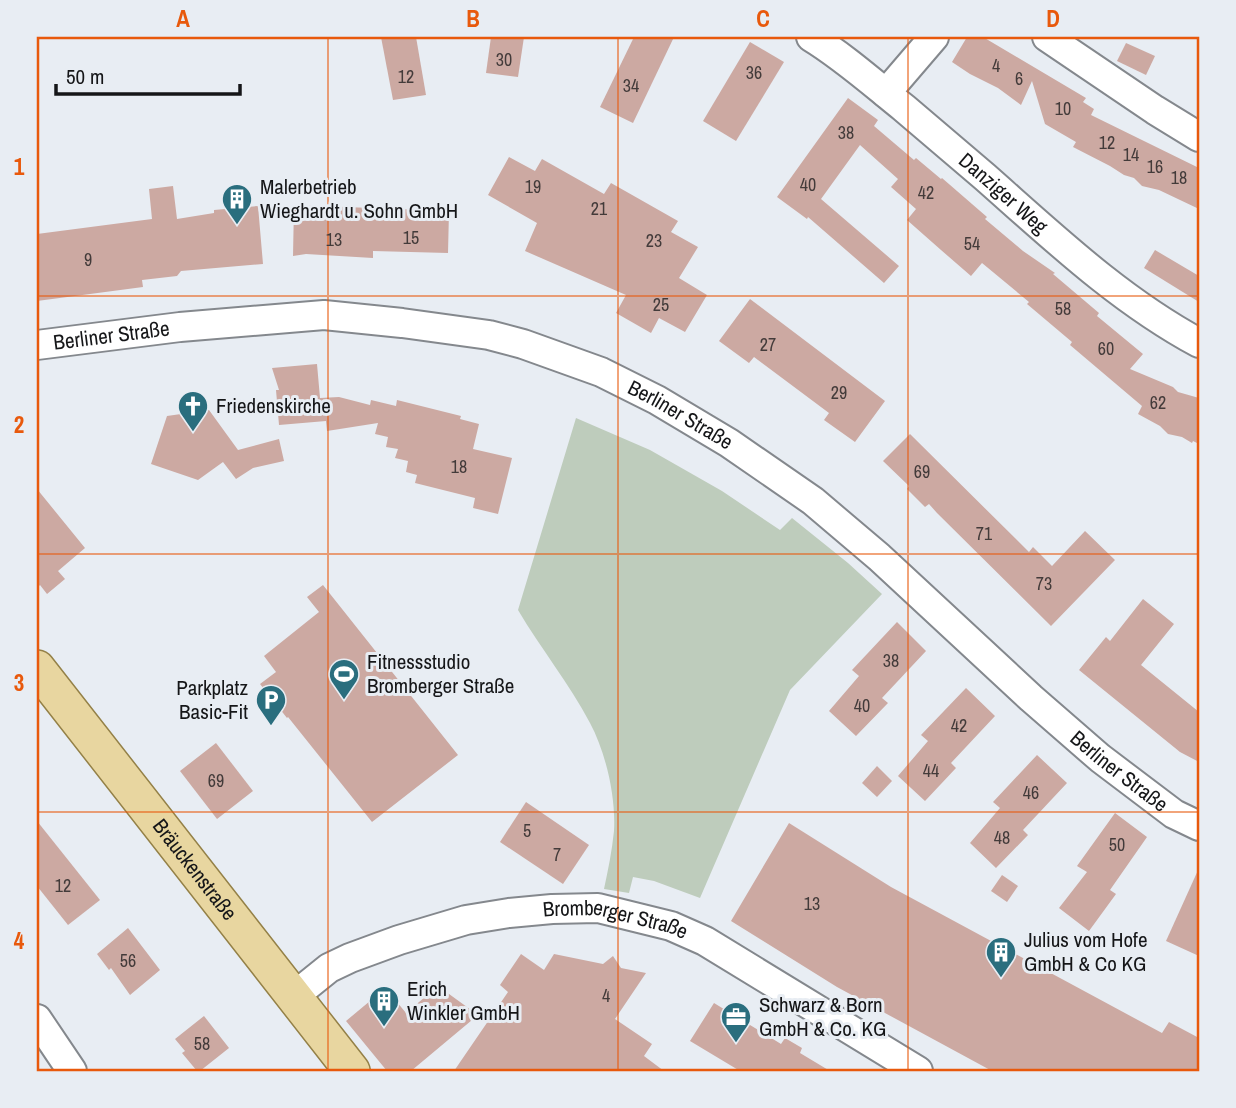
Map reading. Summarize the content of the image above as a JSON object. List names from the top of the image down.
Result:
{
  "streets": {
    "main road": ["Bräuckenstraße"],
    "street": ["Danziger Weg", "Berliner Straße", "Bromberger Straße"]
  },
  "crossings": [
    ["Bräuckenstraße", "Bromberger Straße"]
  ],
  "places": {
    "building": ["Malerbetrieb Wieghardt u. Sohn GmbH", "Julius vom Hofe GmbH & Co KG", "Erich Winkler GmbH"],
    "church": ["Friedenskirche"],
    "sports": ["Fitnessstudio Bromberger Straße"],
    "parking": ["Parkplatz Basic-Fit"],
    "office": ["Schwarz & Born GmbH & Co. KG"]
  },
  "house_numbers": [
    "30",
    "4",
    "36",
    "12",
    "6",
    "34",
    "10",
    "38",
    "12",
    "14",
    "16",
    "18",
    "40",
    "19",
    "42",
    "21",
    "15",
    "13",
    "23",
    "54",
    "9",
    "25",
    "58",
    "27",
    "60",
    "29",
    "62",
    "18",
    "69",
    "71",
    "73",
    "38",
    "40",
    "42",
    "44",
    "69",
    "46",
    "5",
    "48",
    "50",
    "7",
    "12",
    "13",
    "56",
    "4",
    "58"
  ],
  "scale_bar": "50 m",
  "grid": {
    "columns": [
      "A",
      "B",
      "C",
      "D"
    ],
    "rows": [
      "1",
      "2",
      "3",
      "4"
    ]
  }
}
